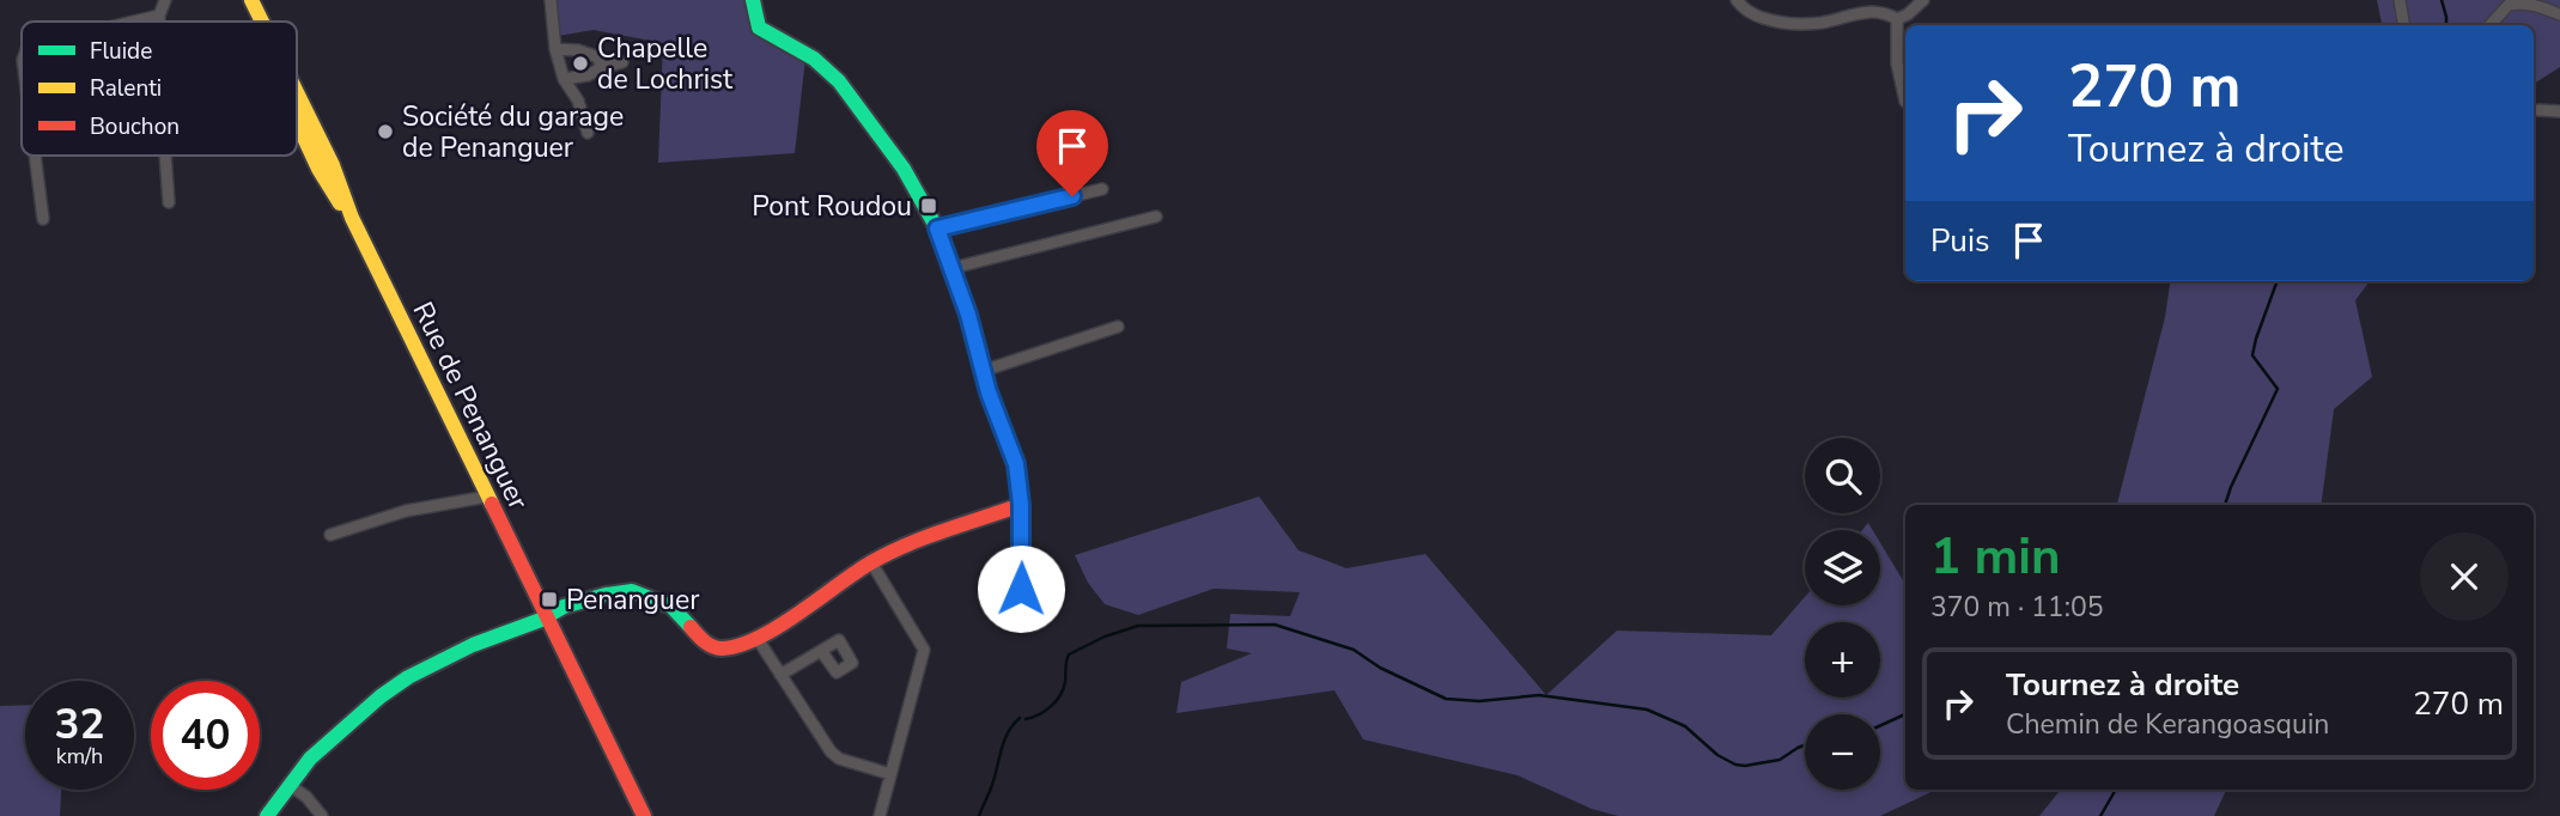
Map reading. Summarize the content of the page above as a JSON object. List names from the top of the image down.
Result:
{
  "streets": {
    "street": ["Rue de Penanguer"]
  },
  "places": {
    "other": ["Chapelle de Lochrist", "Société du garage de Penanguer"],
    "transit": ["Pont Roudou", "Penanguer"]
  },
  "legend": ["Fluide", "Ralenti", "Bouchon"],
  "page": {
    "turn": ["270 m", "Tournez à droite"],
    "then": "Puis",
    "map_buttons": ["+", "−"],
    "heading": ["1 min", "370 m · 11:05"],
    "list": [
      {
        "name": "Tournez à droite",
        "note": "Chemin de Kerangoasquin",
        "value": "270 m"
      }
    ],
    "speed": "32 km/h",
    "limit": "40"
  }
}
